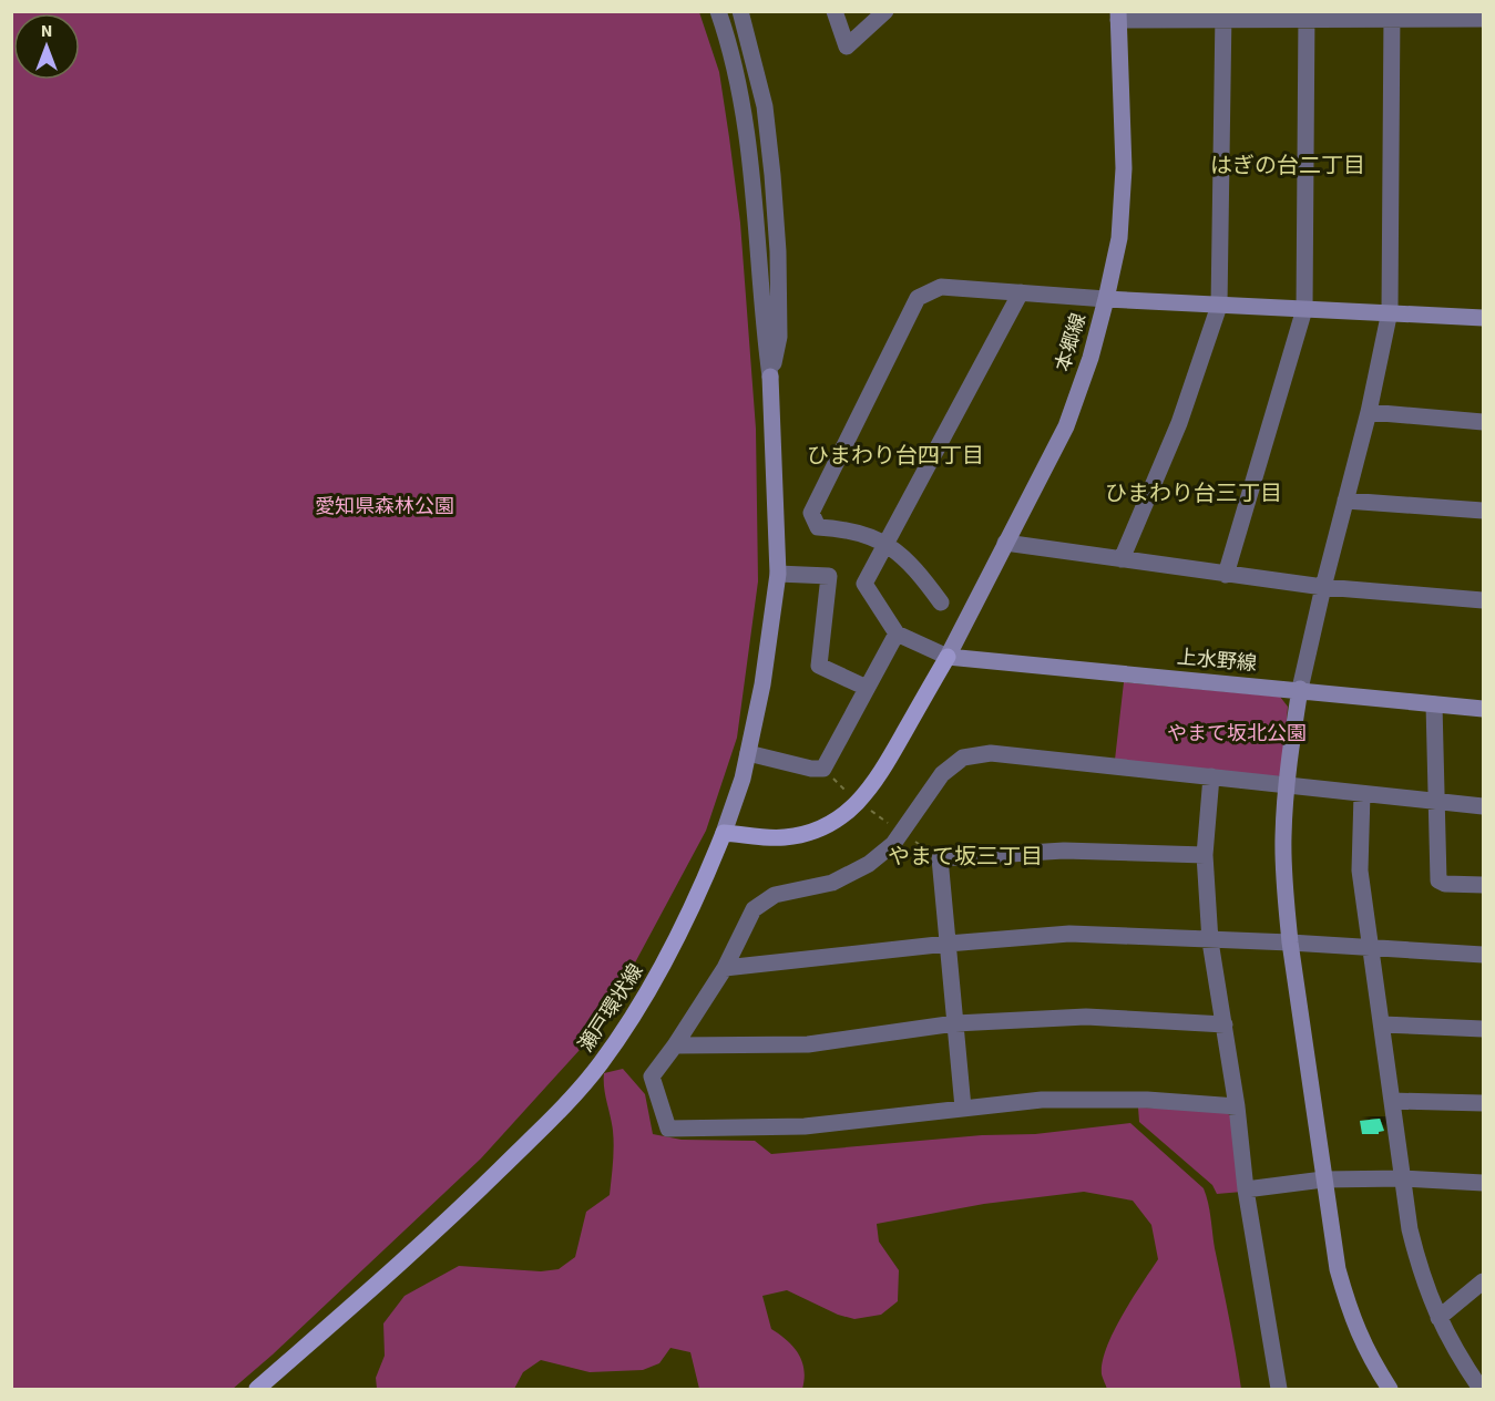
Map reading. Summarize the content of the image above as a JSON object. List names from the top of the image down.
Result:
{
  "streets": {
    "main road": ["瀬戸環状線"],
    "street": ["本郷線", "上水野線"]
  },
  "crossings": [
    ["本郷線", "上水野線"]
  ],
  "districts": [
    "はぎの台二丁目",
    "ひまわり台四丁目",
    "ひまわり台三丁目",
    "やまて坂三丁目"
  ],
  "parks": ["愛知県森林公園", "やまて坂北公園"],
  "north": "top"
}
